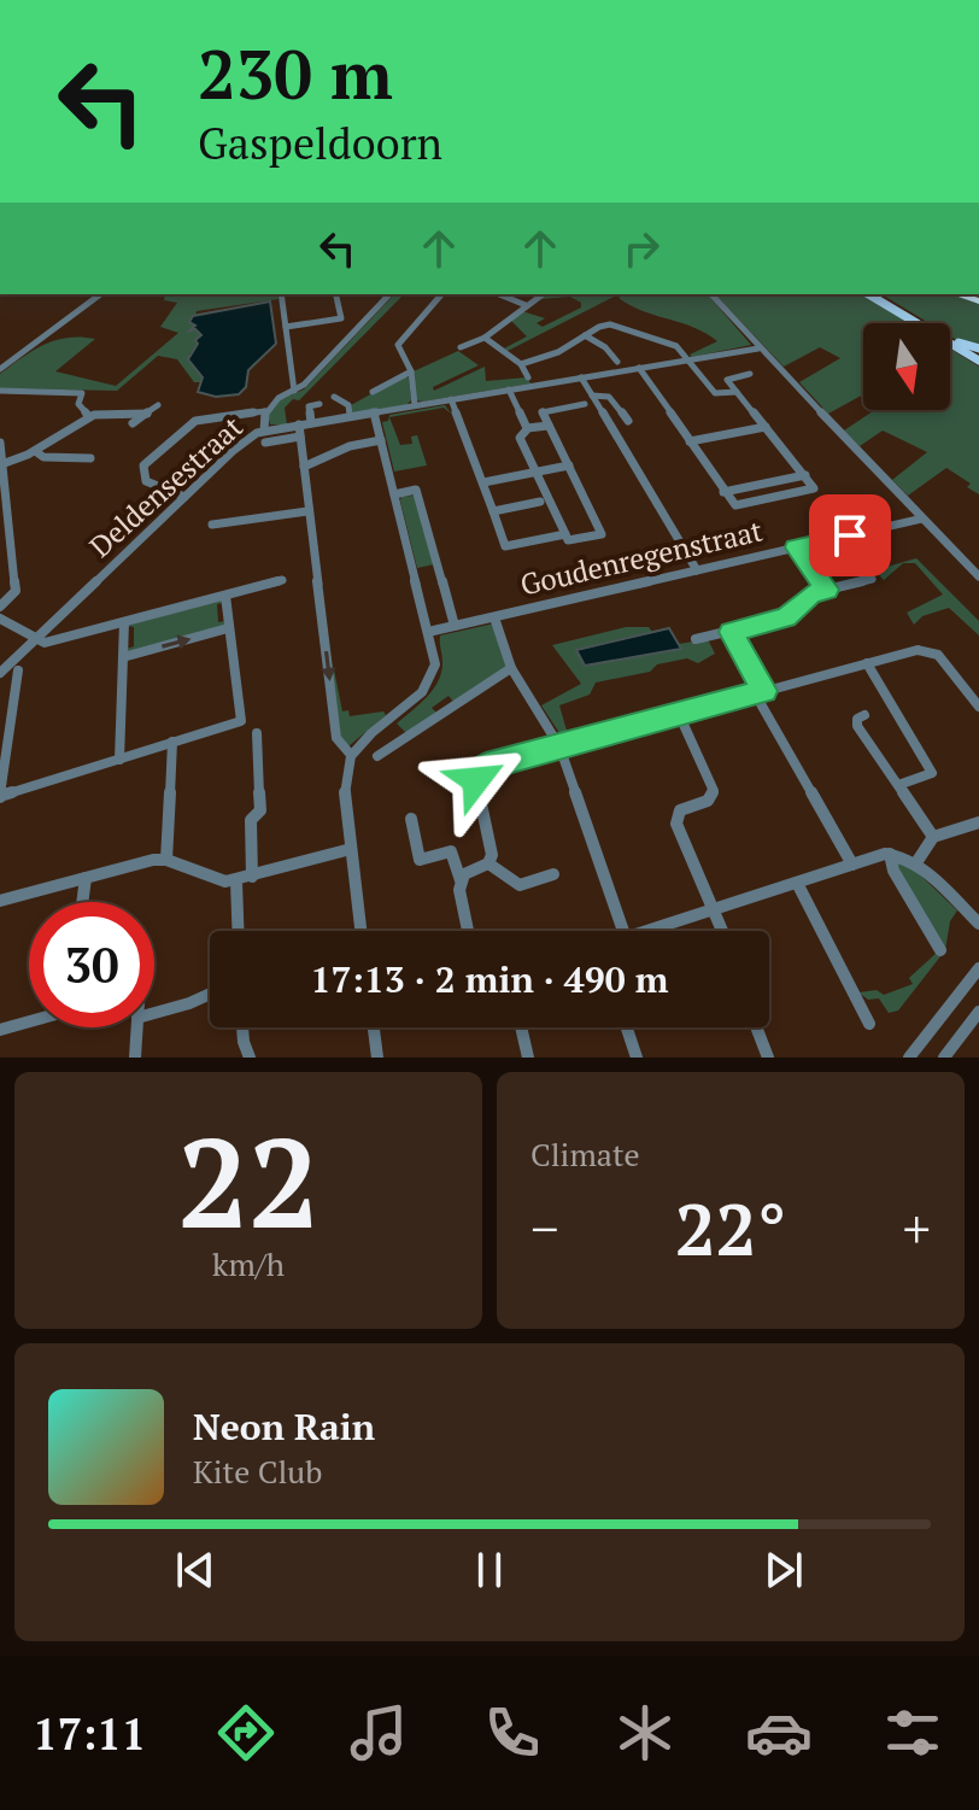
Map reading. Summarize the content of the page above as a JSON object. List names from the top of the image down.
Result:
{
  "streets": {
    "street": ["Deldensestraat", "Goudenregenstraat"]
  },
  "north": "bottom",
  "page": {
    "turn": ["230 m", "Gaspeldoorn"],
    "limit": "30",
    "trip": "17:13 · 2 min · 490 m",
    "tile": [
      ["22", "km/h"],
      "Climate"
    ],
    "heat": ["−", "22°", "+"],
    "song": ["Neon Rain", "Kite Club"],
    "tabs": "17:11"
  }
}
